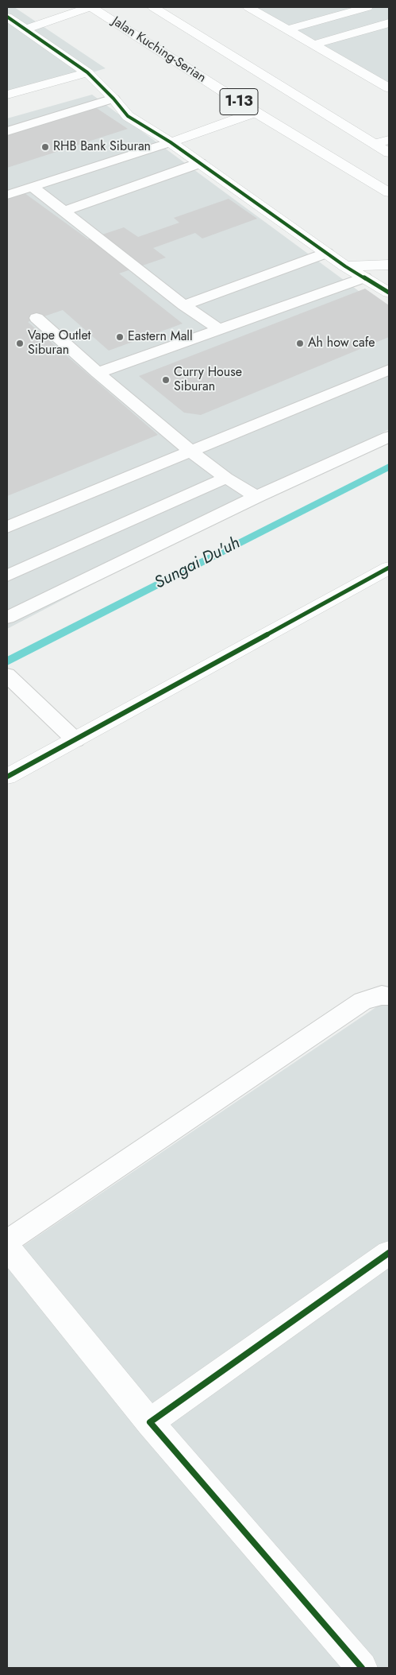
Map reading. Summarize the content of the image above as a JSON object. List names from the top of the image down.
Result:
{
  "streets": {
    "main road": ["Jalan Kuching-Serian", "1-13"]
  },
  "water": ["Sungai Du'uh"],
  "places": [
    "RHB Bank Siburan",
    "Eastern Mall",
    "Vape Outlet Siburan",
    "Ah how cafe",
    "Curry House Siburan"
  ]
}
